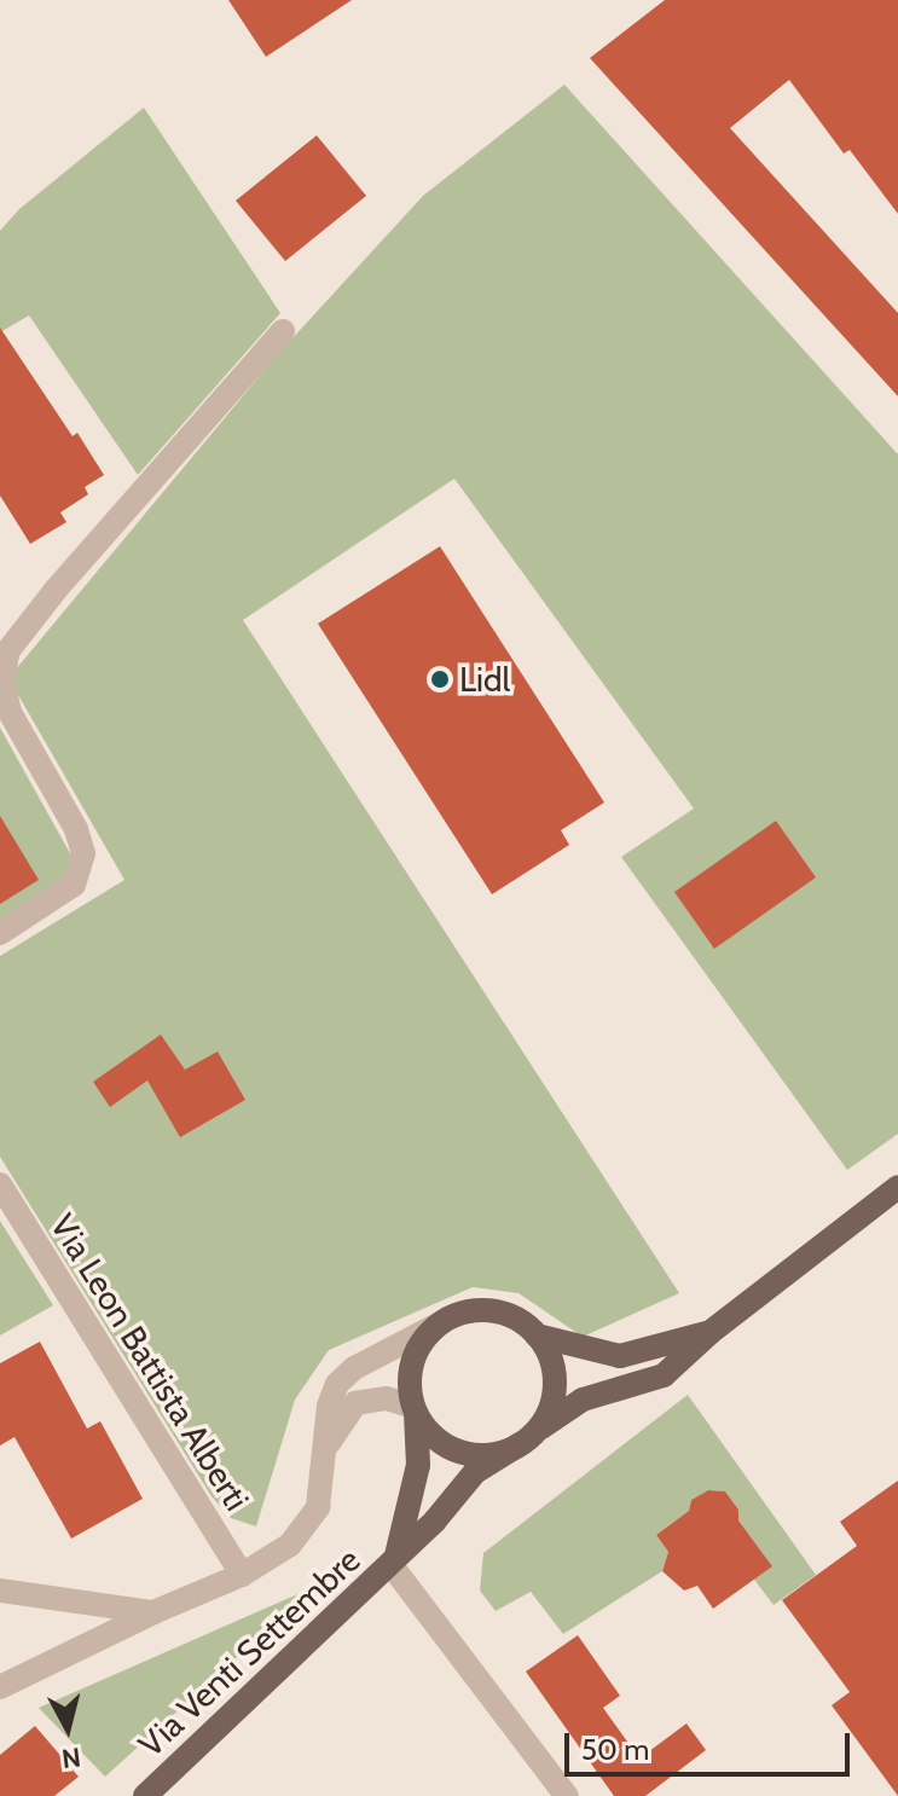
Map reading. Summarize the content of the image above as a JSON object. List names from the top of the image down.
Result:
{
  "streets": {
    "main road": ["Via Venti Settembre"],
    "street": ["Via Leon Battista Alberti"]
  },
  "places": ["Lidl"],
  "scale_bar": "50 m",
  "north": "bottom"
}
